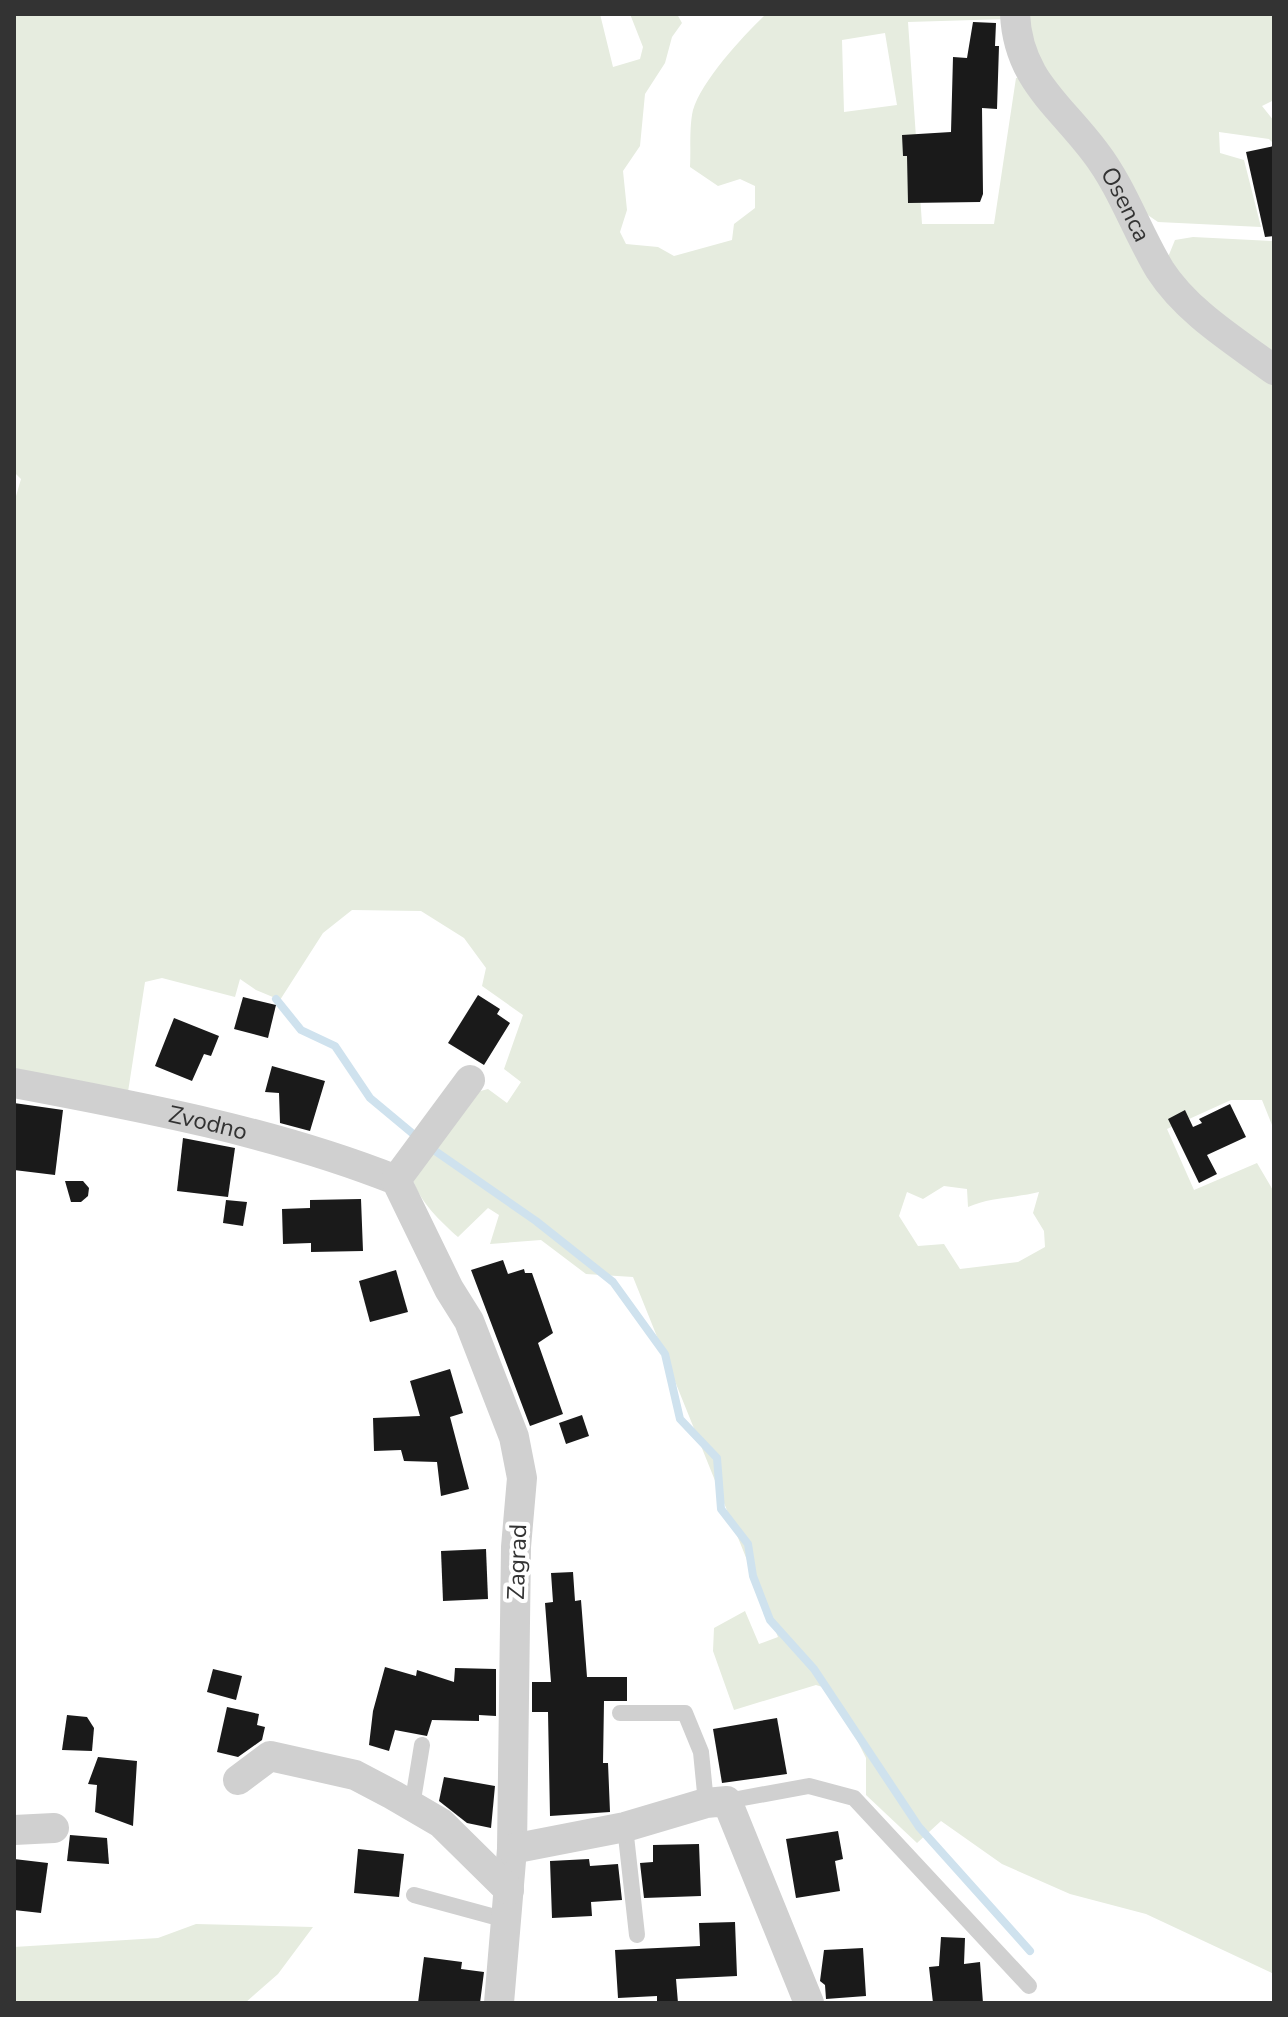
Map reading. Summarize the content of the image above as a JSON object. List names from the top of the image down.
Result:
{
  "streets": {
    "street": ["Osenca", "Zvodno", "Zagrad"]
  },
  "crossings": [
    ["Zvodno", "Zagrad"]
  ]
}
